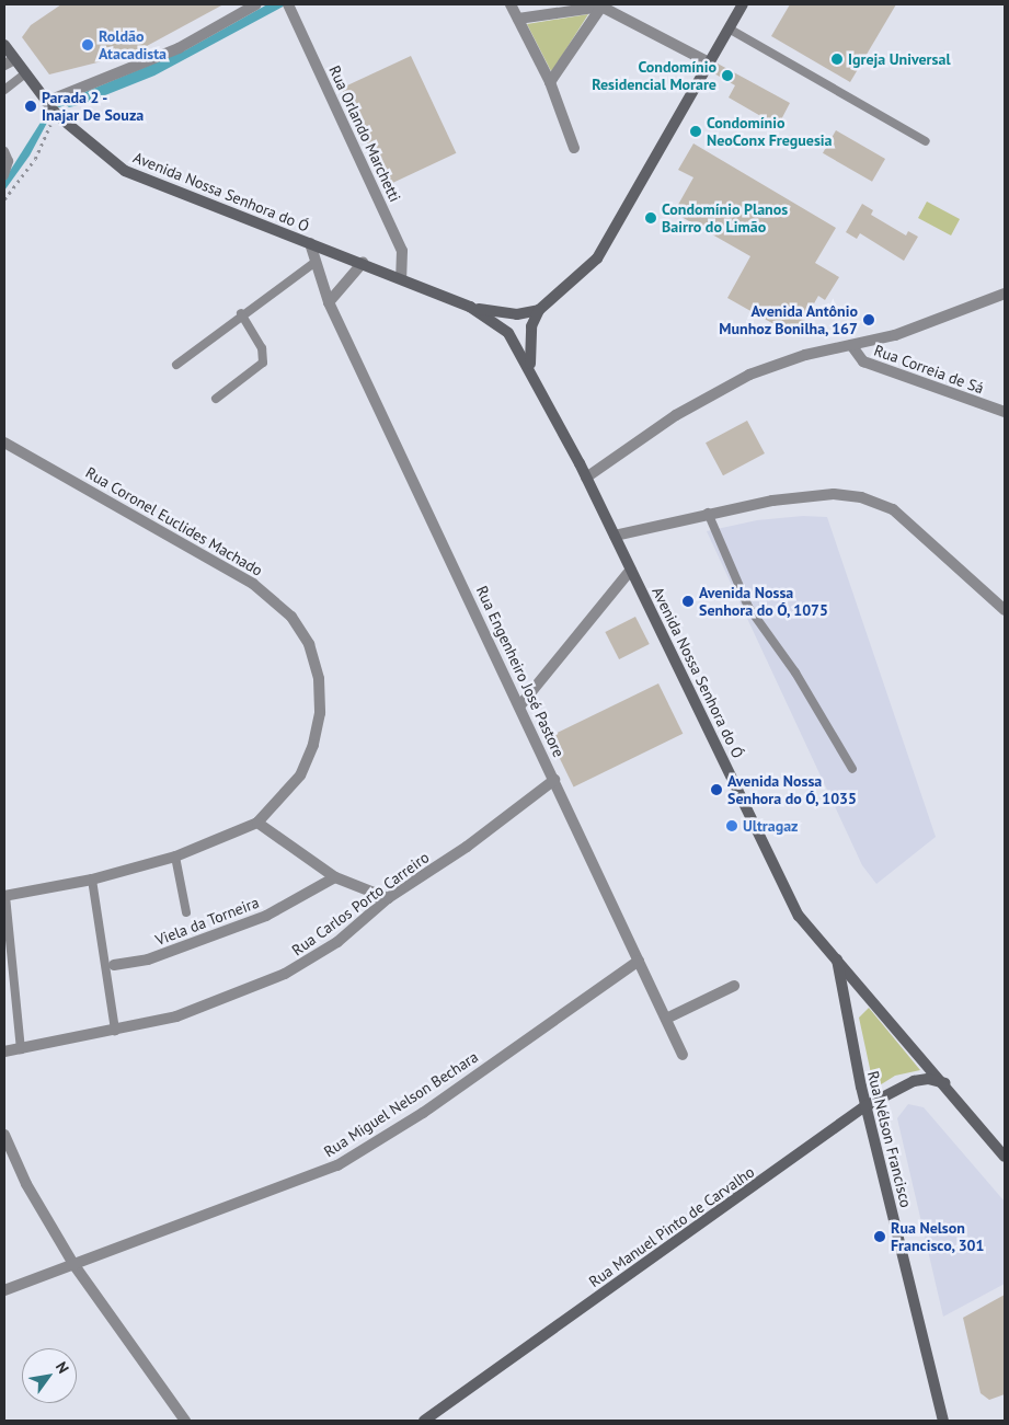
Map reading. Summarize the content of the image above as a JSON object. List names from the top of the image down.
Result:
{
  "streets": {
    "main road": ["Avenida Nossa Senhora do Ó", "Rua Nélson Francisco", "Rua Manuel Pinto de Carvalho"],
    "street": [
      "Rua Orlando Marchetti",
      "Rua Correia de Sá",
      "Rua Coronel Euclides Machado",
      "Rua Engenheiro José Pastore",
      "Rua Carlos Porto Carreiro",
      "Viela da Torneira",
      "Rua Miguel Nelson Bechara"
    ]
  },
  "crossings": [
    ["Rua Orlando Marchetti", "Avenida Nossa Senhora do Ó"],
    ["Avenida Nossa Senhora do Ó", "Rua Engenheiro José Pastore"],
    ["Avenida Nossa Senhora do Ó", "Rua Nélson Francisco"],
    ["Avenida Nossa Senhora do Ó", "Rua Manuel Pinto de Carvalho"],
    ["Rua Engenheiro José Pastore", "Rua Carlos Porto Carreiro"],
    ["Rua Engenheiro José Pastore", "Rua Miguel Nelson Bechara"],
    ["Rua Nélson Francisco", "Rua Manuel Pinto de Carvalho"]
  ],
  "places": [
    "Roldão Atacadista",
    "Igreja Universal",
    "Condomínio Residencial Morare",
    "Parada 2 - Inajar De Souza",
    "Condomínio NeoConx Freguesia",
    "Condomínio Planos Bairro do Limão",
    "Avenida Antônio Munhoz Bonilha, 167",
    "Avenida Nossa Senhora do Ó, 1075",
    "Avenida Nossa Senhora do Ó, 1035",
    "Ultragaz",
    "Rua Nelson Francisco, 301"
  ],
  "north": "top right"
}
